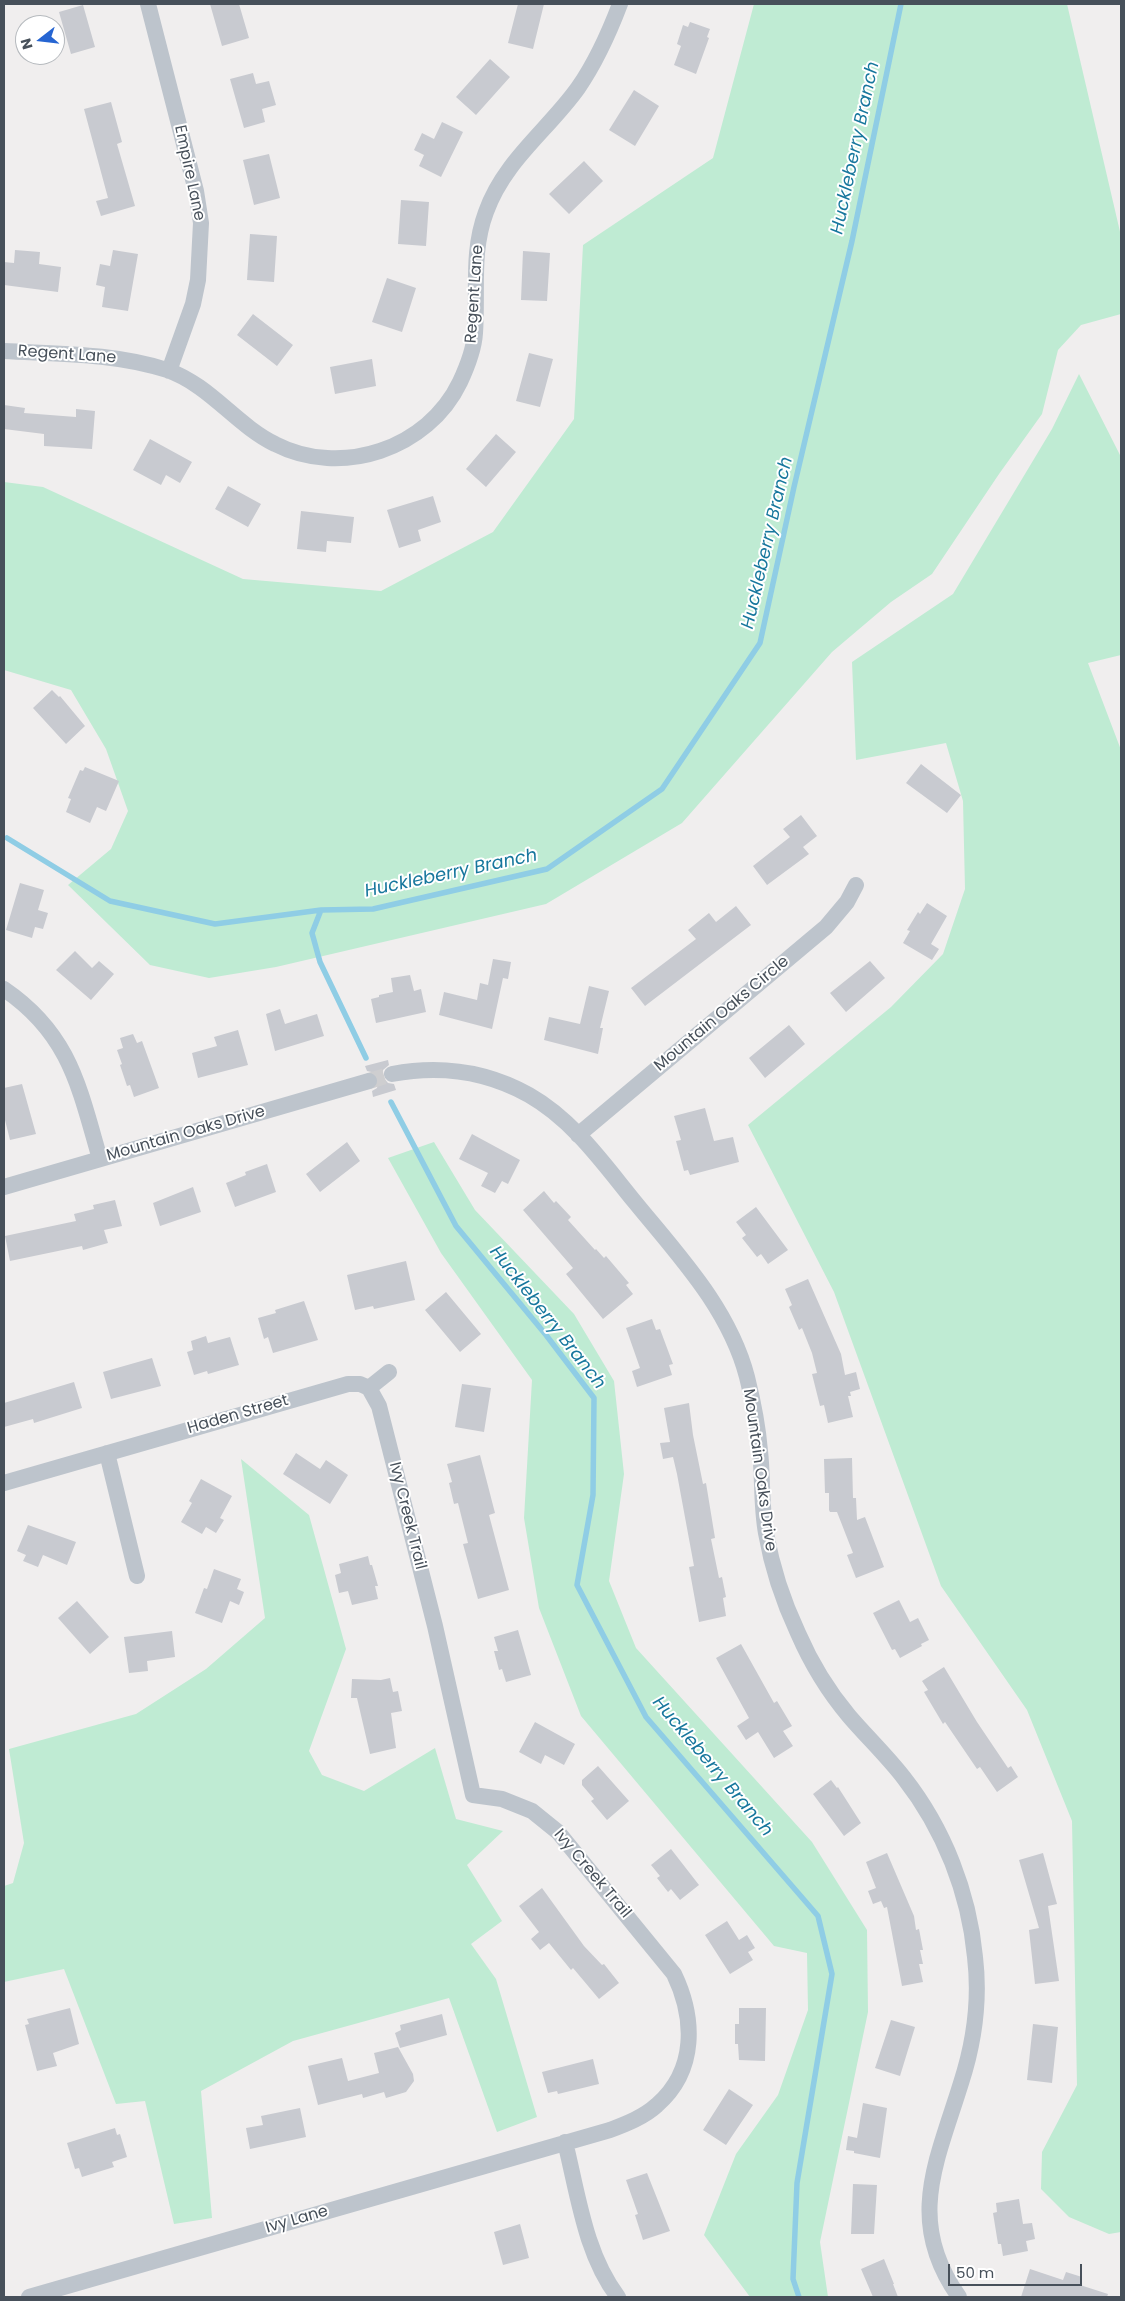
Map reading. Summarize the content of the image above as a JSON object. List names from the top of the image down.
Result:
{
  "streets": {
    "street": [
      "Empire Lane",
      "Regent Lane",
      "Mountain Oaks Circle",
      "Mountain Oaks Drive",
      "Haden Street",
      "Ivy Creek Trail",
      "Ivy Lane"
    ]
  },
  "crossings": [
    ["Empire Lane", "Regent Lane"],
    ["Mountain Oaks Circle", "Mountain Oaks Drive"],
    ["Haden Street", "Ivy Creek Trail"],
    ["Ivy Creek Trail", "Ivy Lane"]
  ],
  "water": ["Huckleberry Branch"],
  "scale_bar": "50 m",
  "north": "left"
}
